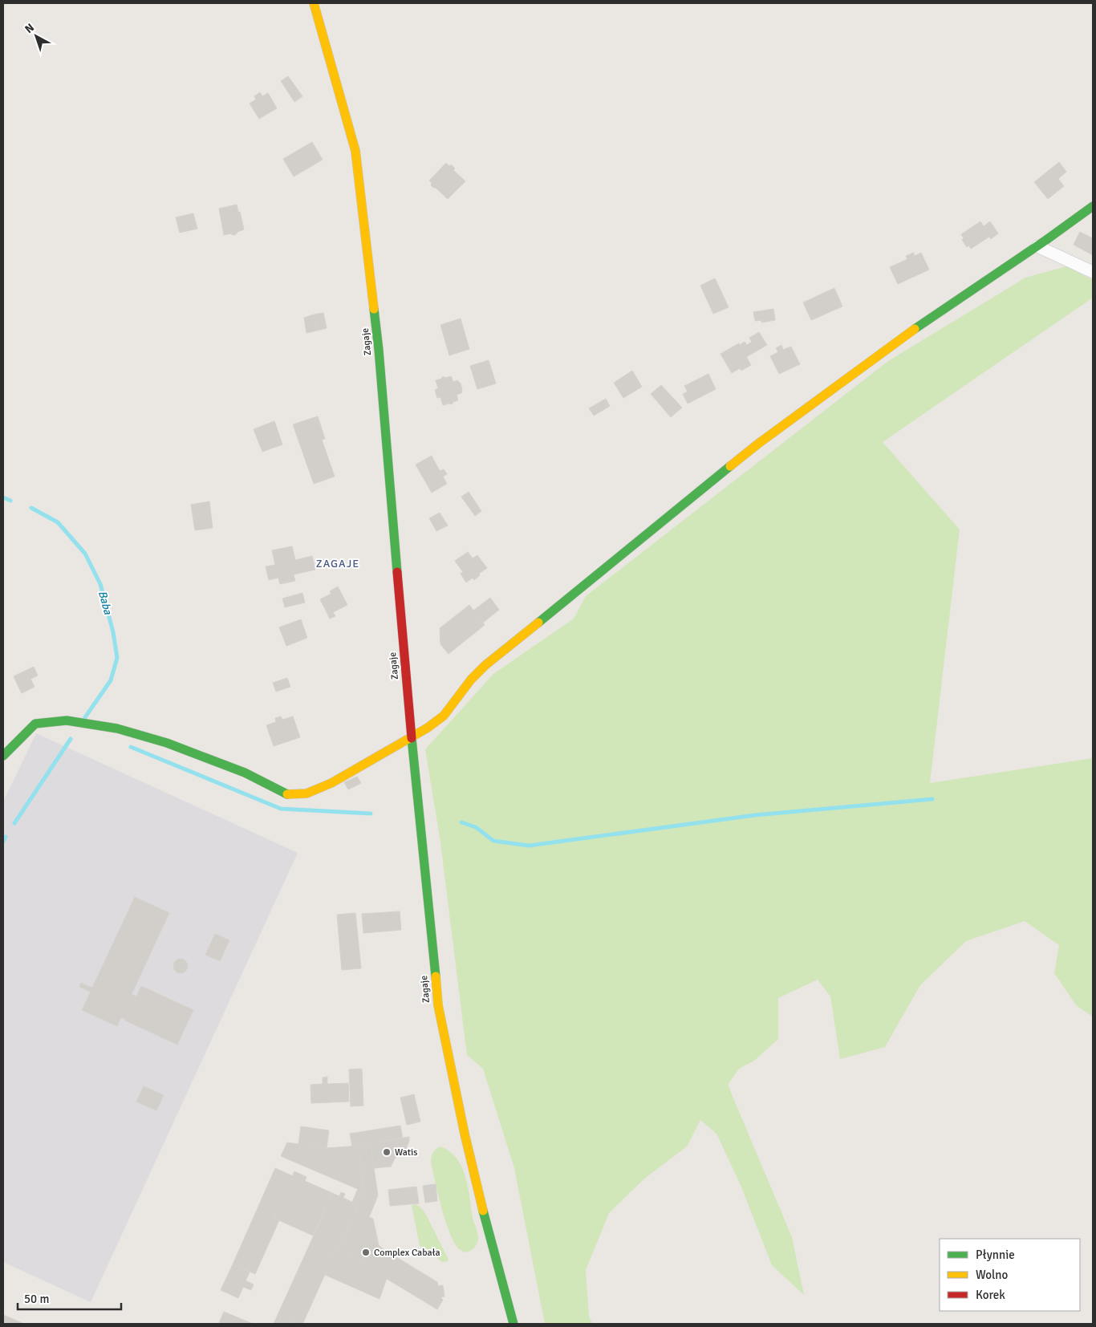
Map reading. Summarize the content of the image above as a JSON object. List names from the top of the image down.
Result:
{
  "streets": {
    "main road": ["Zagaje"]
  },
  "districts": ["ZAGAJE"],
  "water": ["Baba"],
  "places": ["Watis", "Complex Cabała"],
  "legend": ["Płynnie", "Wolno", "Korek"],
  "scale_bar": "50 m",
  "north": "top left"
}
